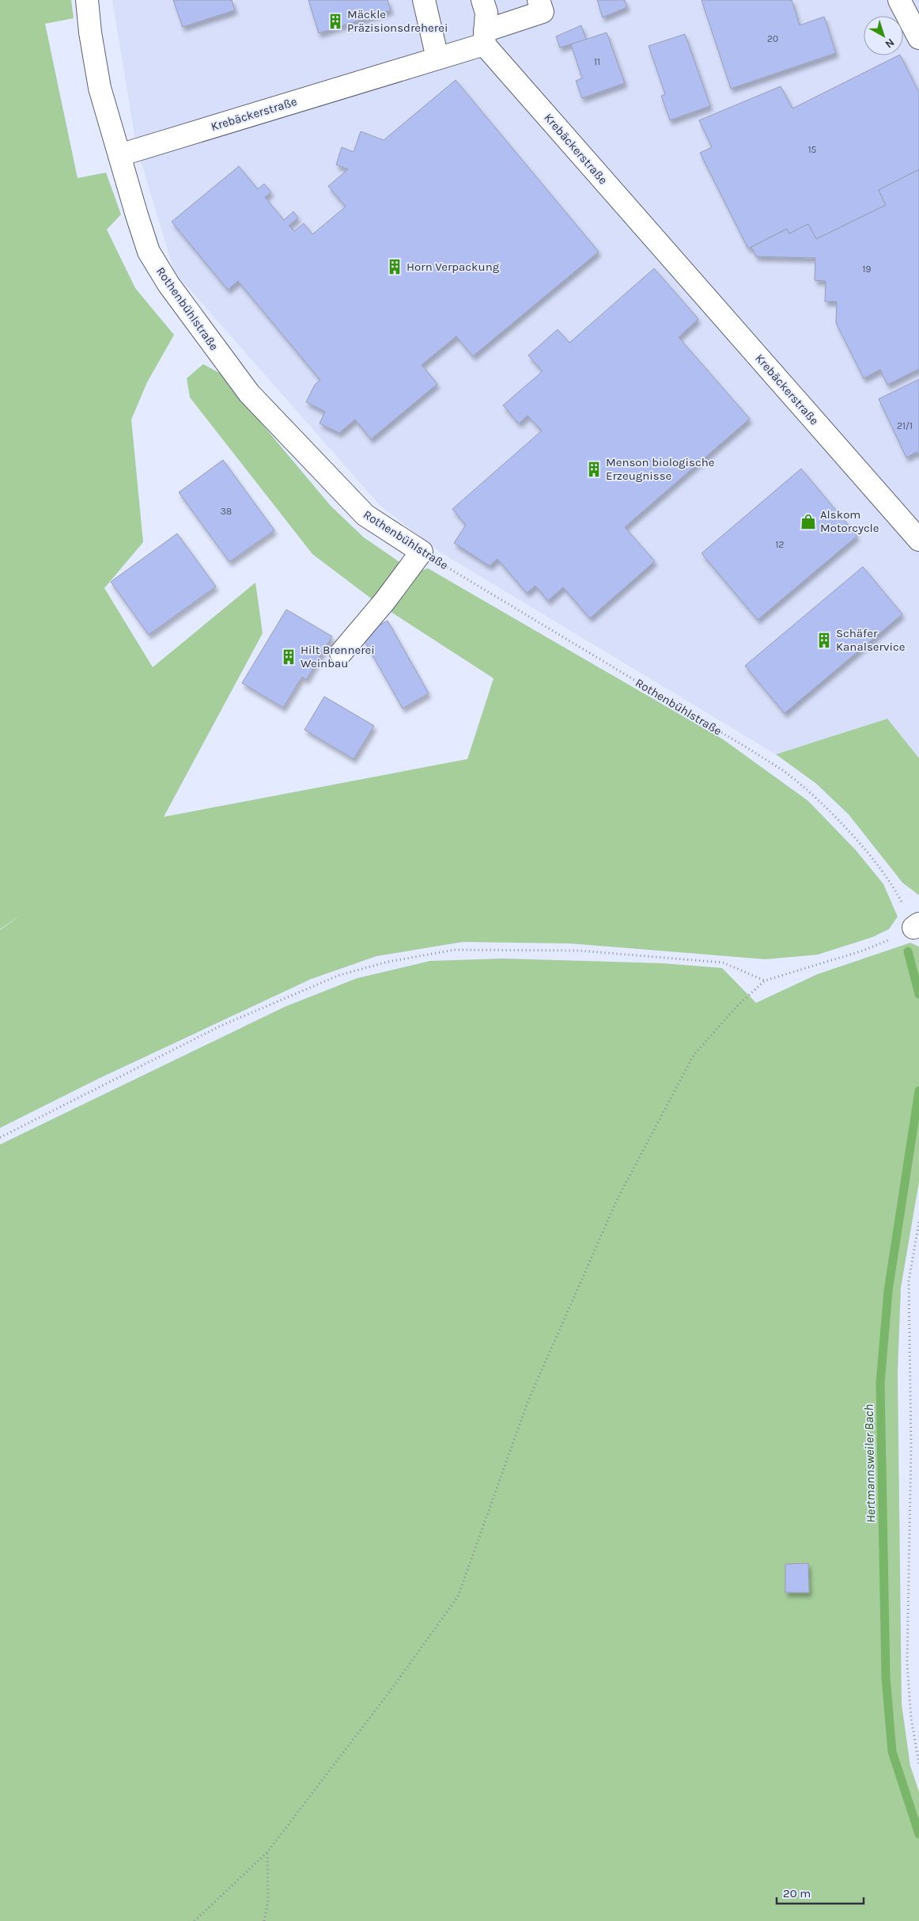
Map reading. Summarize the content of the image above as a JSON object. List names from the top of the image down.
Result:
{
  "streets": {
    "street": ["Krebäckerstraße", "Rothenbühlstraße"]
  },
  "crossings": [
    ["Krebäckerstraße", "Rothenbühlstraße"]
  ],
  "water": ["Hertmannsweiler Bach"],
  "places": {
    "building": [
      "Mäckle Präzisionsdreherei",
      "Horn Verpackung",
      "Menson biologische Erzeugnisse",
      "Schäfer Kanalservice",
      "Hilt Brennerei Weinbau"
    ],
    "shop": ["Alskom Motorcycle"]
  },
  "house_numbers": [
    "20",
    "11",
    "15",
    "19",
    "21/1",
    "38",
    "12"
  ],
  "scale_bar": "20 m",
  "north": "bottom right"
}
